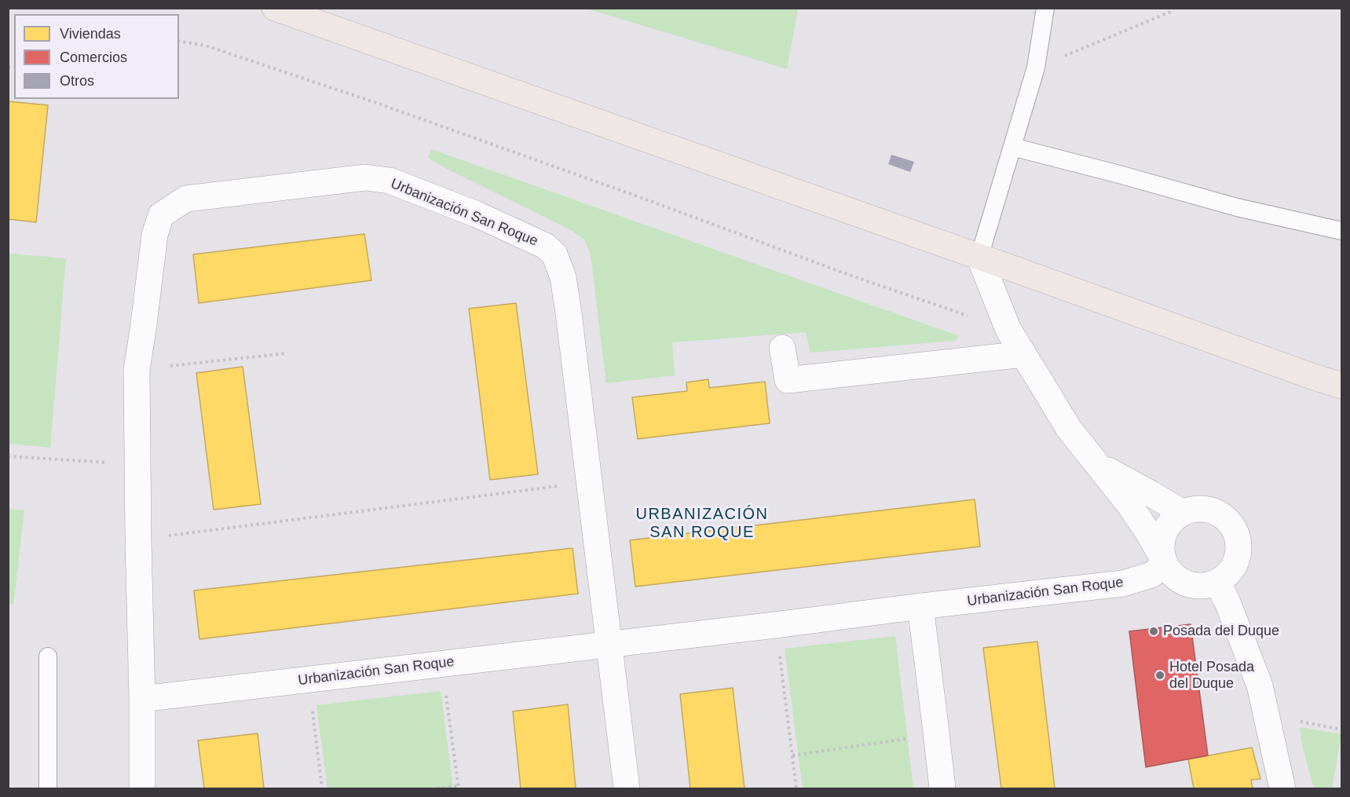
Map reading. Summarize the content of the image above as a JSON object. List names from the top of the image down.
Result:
{
  "streets": {
    "street": ["Urbanización San Roque"]
  },
  "districts": ["URBANIZACIÓN SAN ROQUE"],
  "places": ["Posada del Duque", "Hotel Posada del Duque"],
  "legend": ["Viviendas", "Comercios", "Otros"]
}
